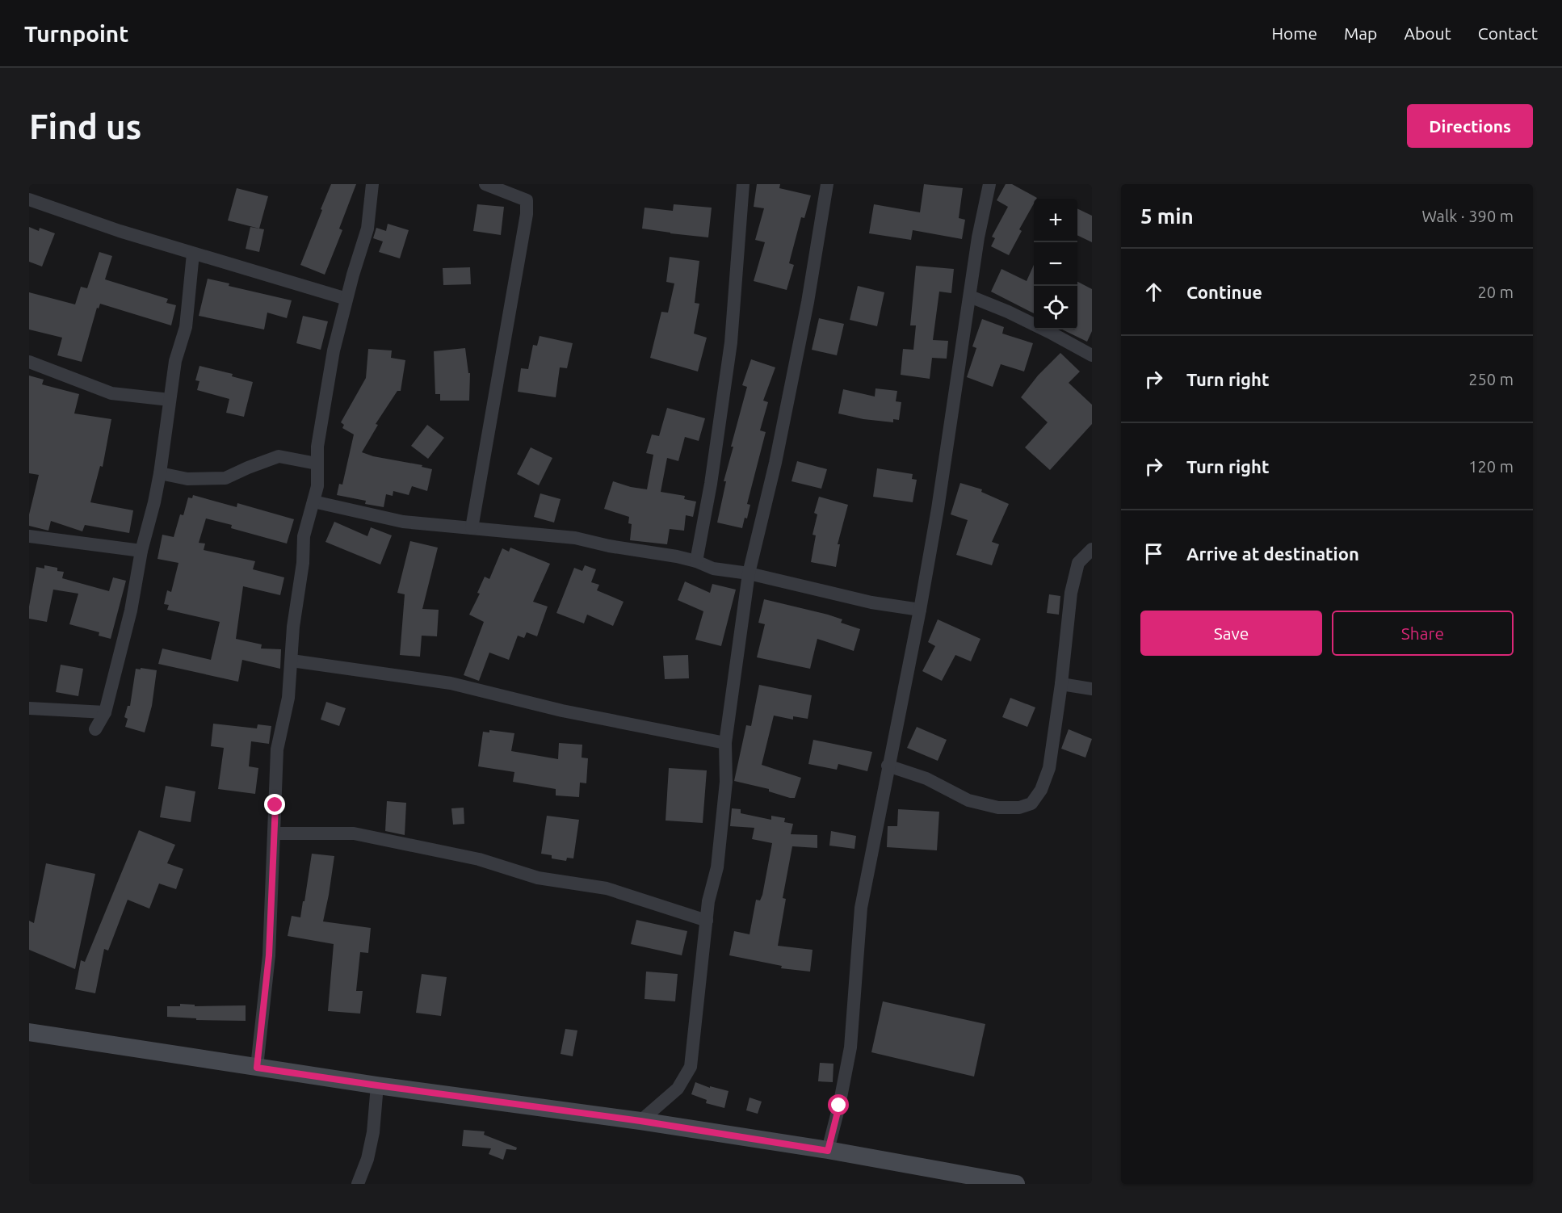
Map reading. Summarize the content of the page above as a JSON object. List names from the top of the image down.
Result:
{
  "page": {
    "header": "Turnpoint",
    "nav": [
      "Home",
      "Map",
      "About",
      "Contact"
    ],
    "buttons": [
      "Directions",
      ["Save", "Share"]
    ],
    "title": "Find us",
    "heading": ["5 min", "Walk · 390 m"],
    "map_buttons": ["+", "−"],
    "list": [
      ["Continue", "20 m"],
      ["Turn right", "250 m"],
      ["Turn right", "120 m"],
      "Arrive at destination"
    ]
  }
}
